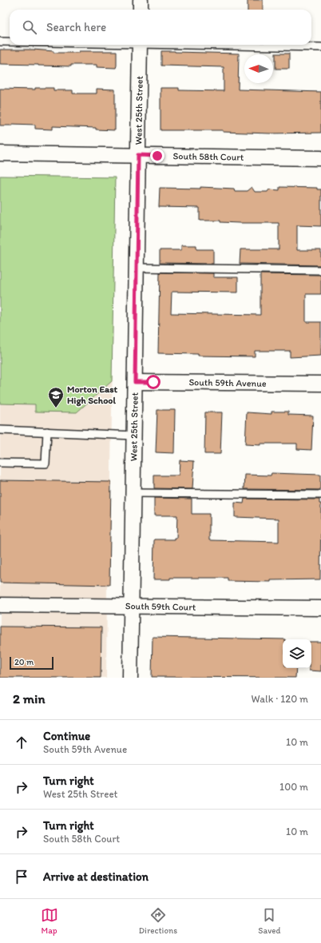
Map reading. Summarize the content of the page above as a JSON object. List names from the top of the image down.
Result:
{
  "streets": {
    "street": [
      "West 25th Street",
      "South 58th Court",
      "South 59th Avenue",
      "South 59th Court"
    ]
  },
  "crossings": [
    ["West 25th Street", "South 58th Court"],
    ["West 25th Street", "South 59th Avenue"],
    ["West 25th Street", "South 59th Court"]
  ],
  "places": {
    "school or university": ["Morton East High School"]
  },
  "scale_bar": "20 m",
  "north": "left",
  "page": {
    "search": "Search here",
    "scale": "20 m",
    "heading": ["2 min", "Walk · 120 m"],
    "list": [
      ["Continue", "South 59th Avenue", "10 m"],
      ["Turn right", "West 25th Street", "100 m"],
      ["Turn right", "South 58th Court", "10 m"],
      "Arrive at destination"
    ],
    "nav": ["Map", "Directions", "Saved"]
  }
}
